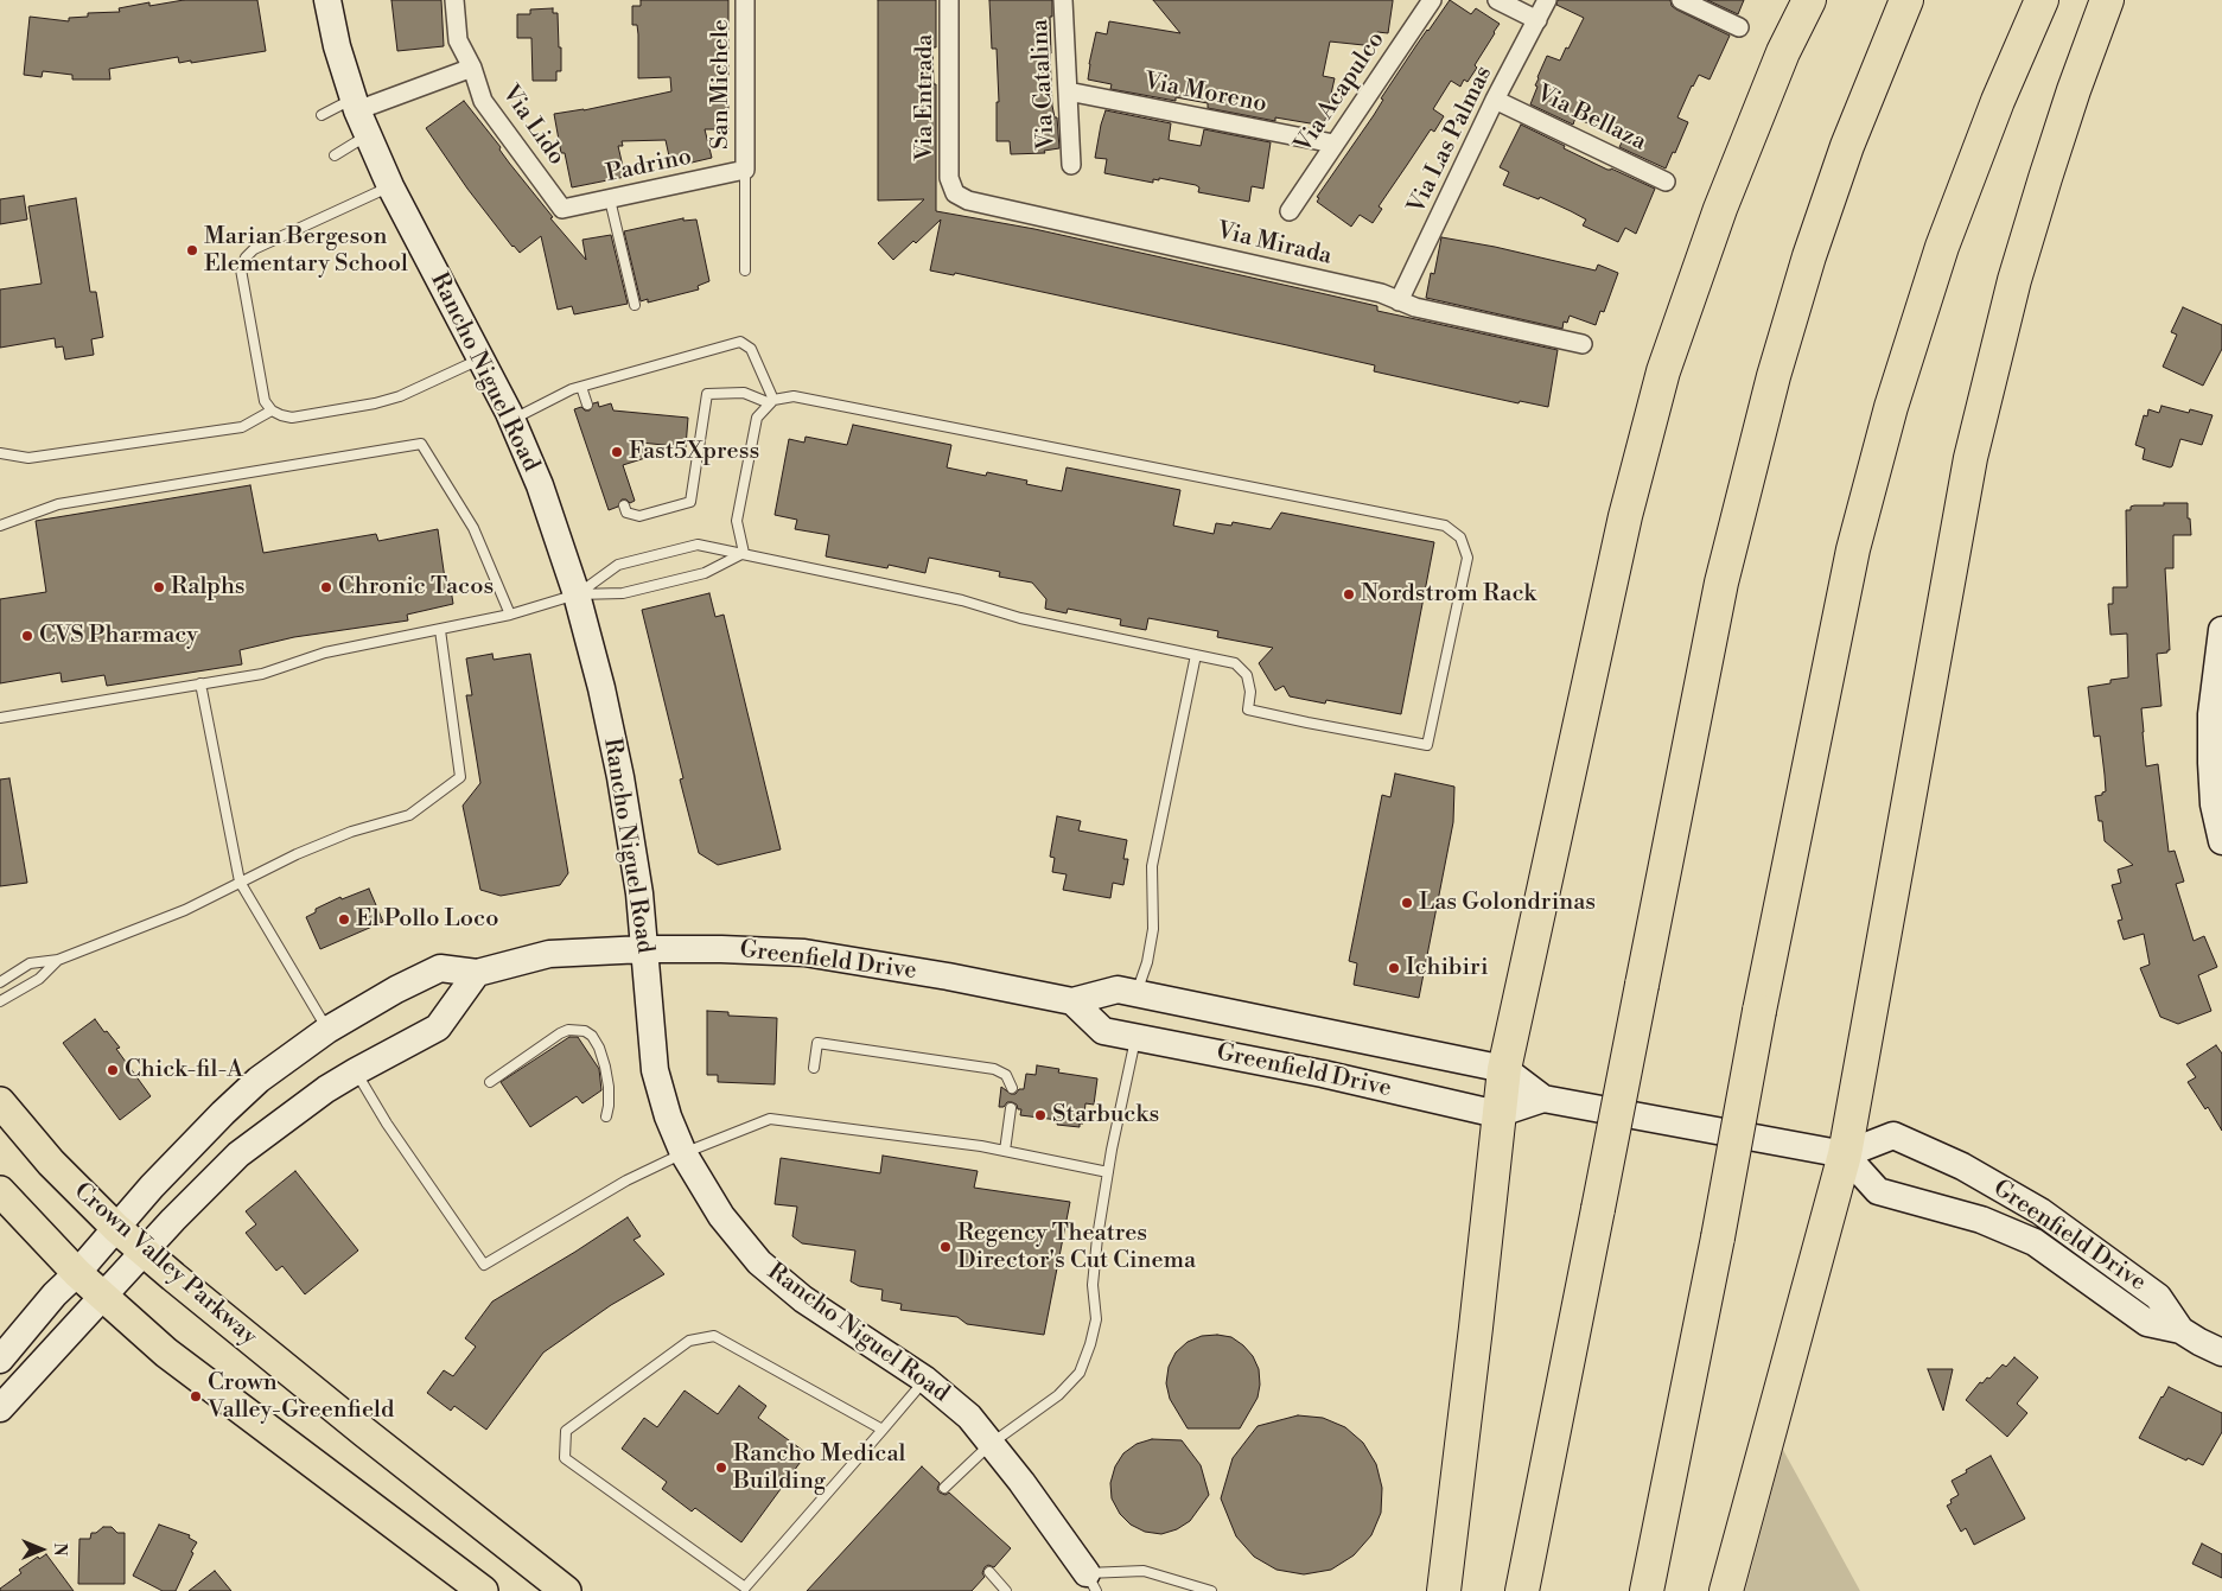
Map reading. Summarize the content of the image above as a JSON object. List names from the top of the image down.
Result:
{
  "streets": {
    "main road": ["Crown Valley Parkway"],
    "street": [
      "San Michele",
      "Via Catalina",
      "Via Acapulco",
      "Via Moreno",
      "Via Entrada",
      "Via Bellaza",
      "Via Lido",
      "Via Las Palmas",
      "Padrino",
      "Via Mirada",
      "Rancho Niguel Road",
      "Greenfield Drive"
    ]
  },
  "crossings": [
    ["San Michele", "Padrino"],
    ["Via Catalina", "Via Moreno"],
    ["Via Acapulco", "Via Moreno"],
    ["Via Entrada", "Via Mirada"],
    ["Via Bellaza", "Via Las Palmas"],
    ["Via Lido", "Padrino"],
    ["Via Las Palmas", "Via Mirada"],
    ["Rancho Niguel Road", "Greenfield Drive"],
    ["Greenfield Drive", "Crown Valley Parkway"]
  ],
  "places": [
    "Marian Bergeson Elementary School",
    "Fast5Xpress",
    "Ralphs",
    "Chronic Tacos",
    "Nordstrom Rack",
    "CVS Pharmacy",
    "Las Golondrinas",
    "El Pollo Loco",
    "Ichibiri",
    "Chick-fil-A",
    "Starbucks",
    "Regency Theatres Director's Cut Cinema",
    "Crown Valley-Greenfield",
    "Rancho Medical Building"
  ],
  "north": "right"
}
